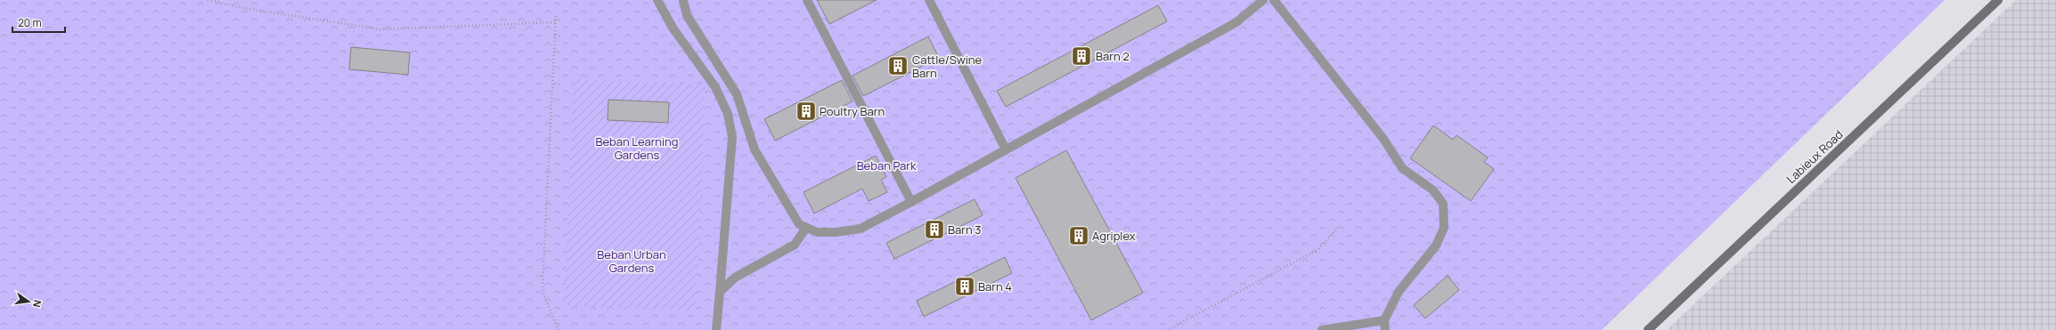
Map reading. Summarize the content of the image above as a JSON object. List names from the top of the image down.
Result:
{
  "streets": {
    "street": ["Labieux Road"]
  },
  "parks": ["Beban Learning Gardens", "Beban Park", "Beban Urban Gardens"],
  "places": {
    "building": [
      "Barn 2",
      "Cattle/Swine Barn",
      "Poultry Barn",
      "Barn 3",
      "Agriplex",
      "Barn 4"
    ]
  },
  "scale_bar": "20 m",
  "north": "right"
}
